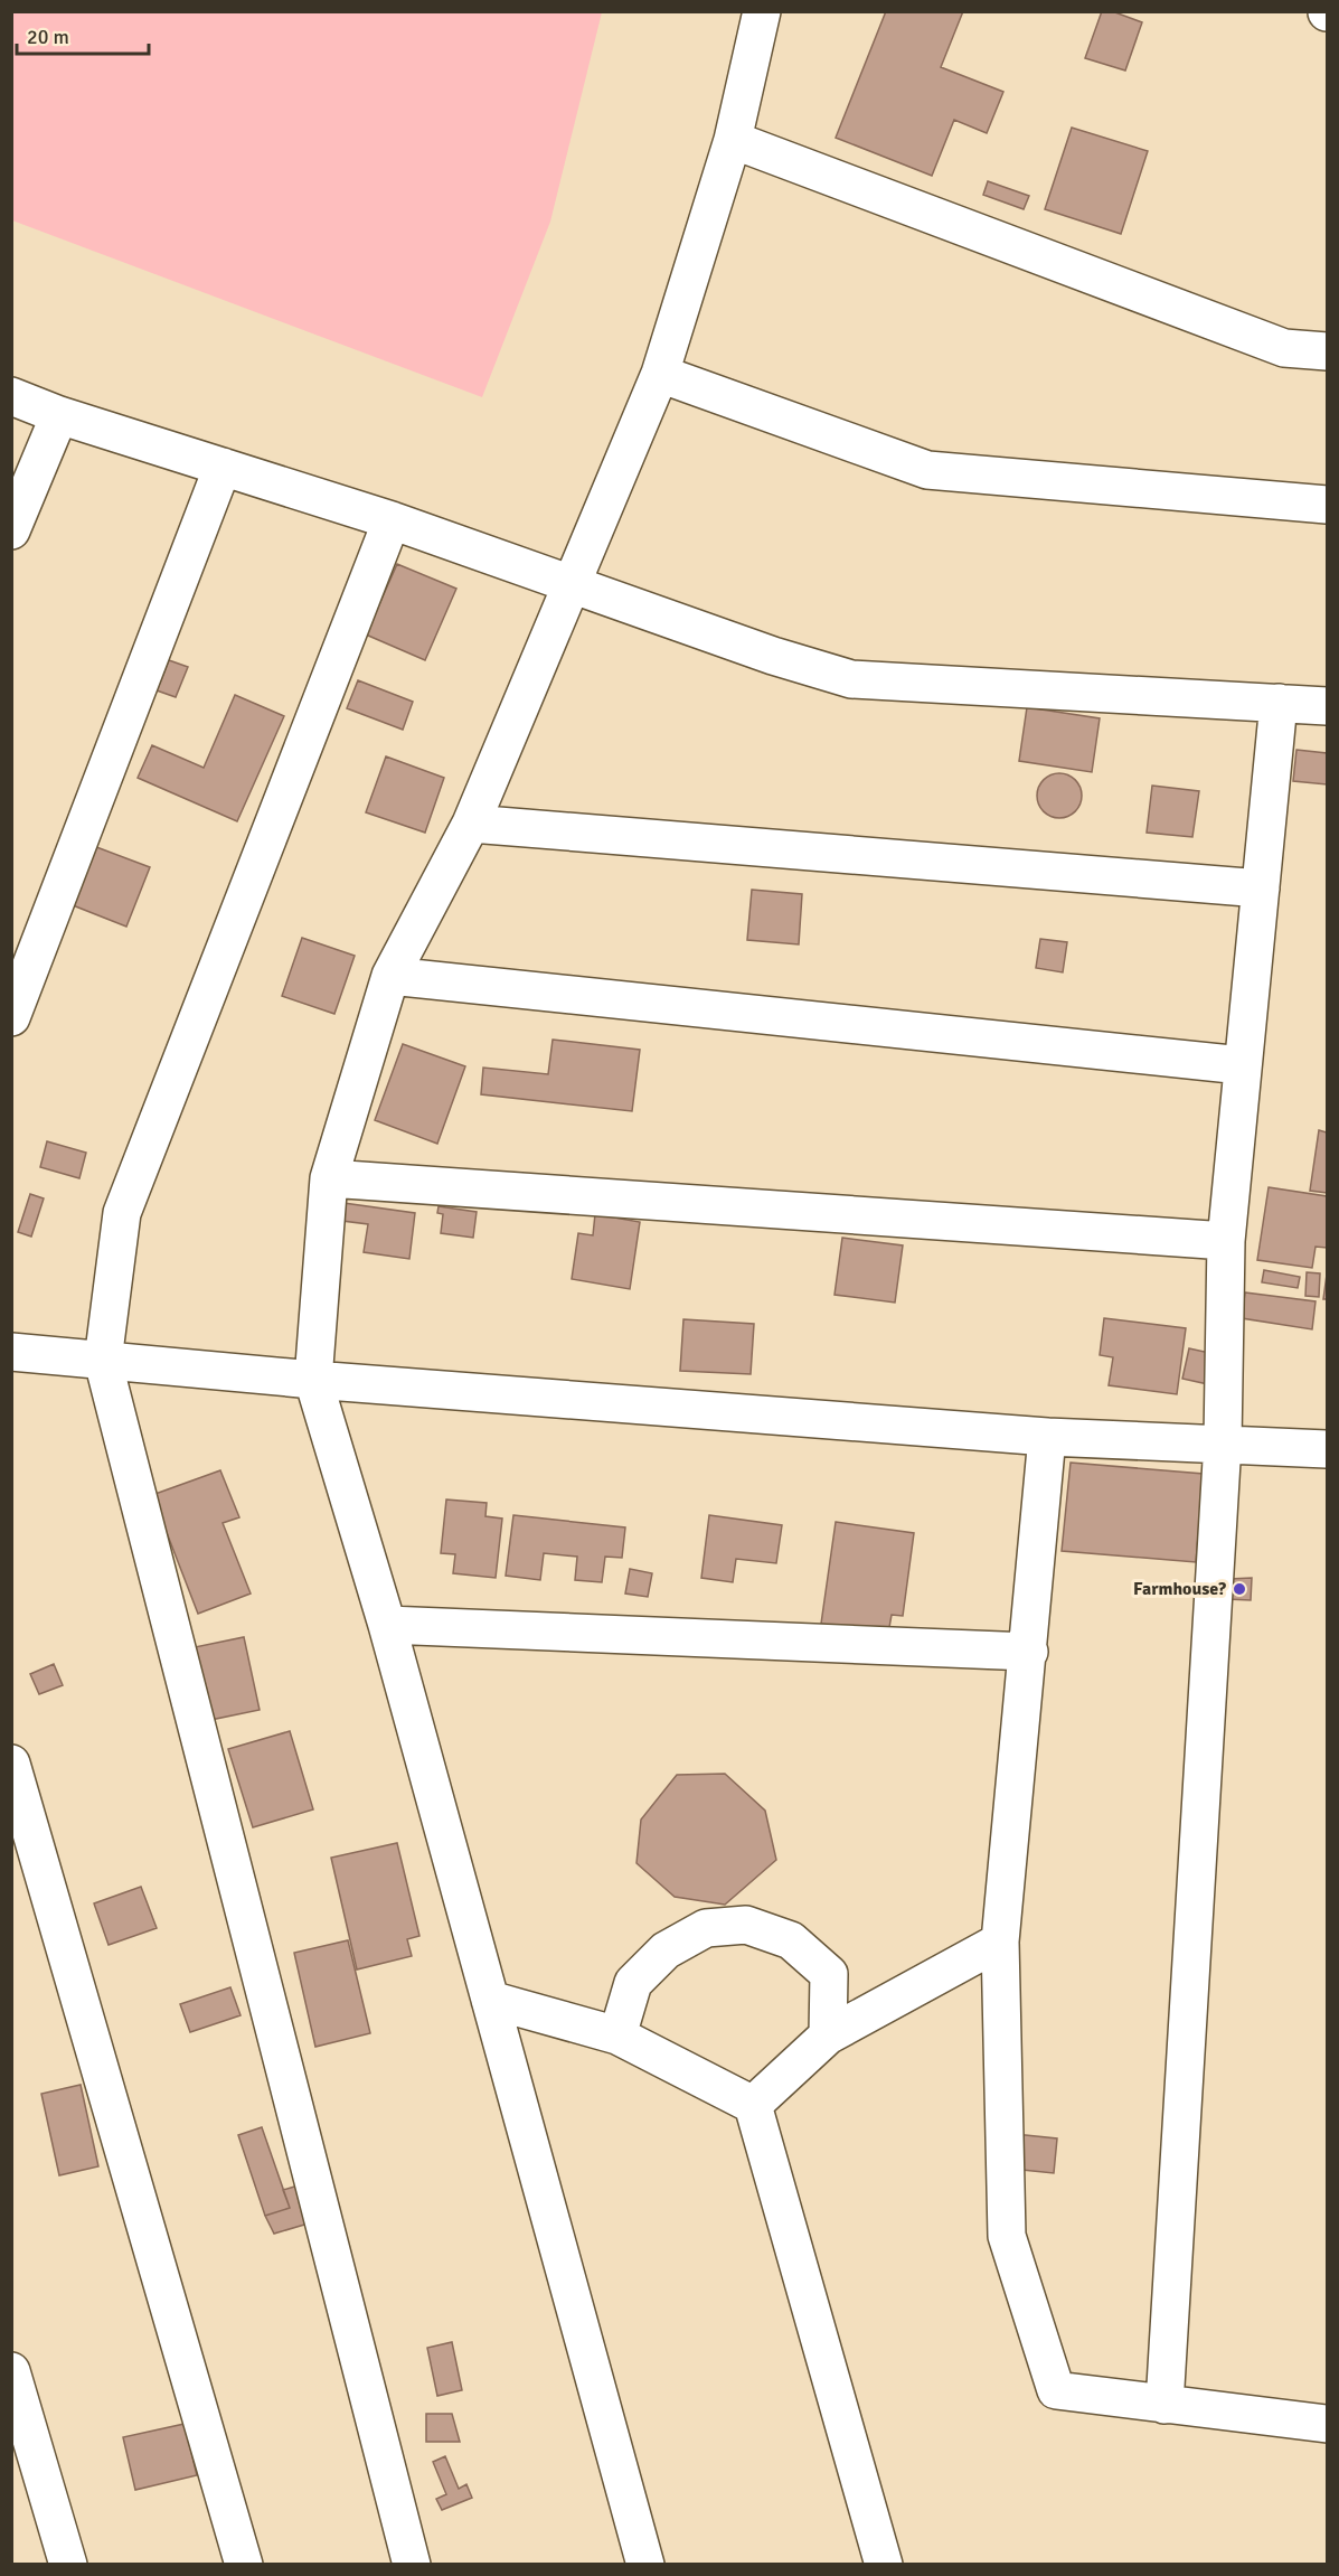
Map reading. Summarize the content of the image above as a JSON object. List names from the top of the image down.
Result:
{
  "places": ["Farmhouse?"],
  "scale_bar": "20 m"
}
